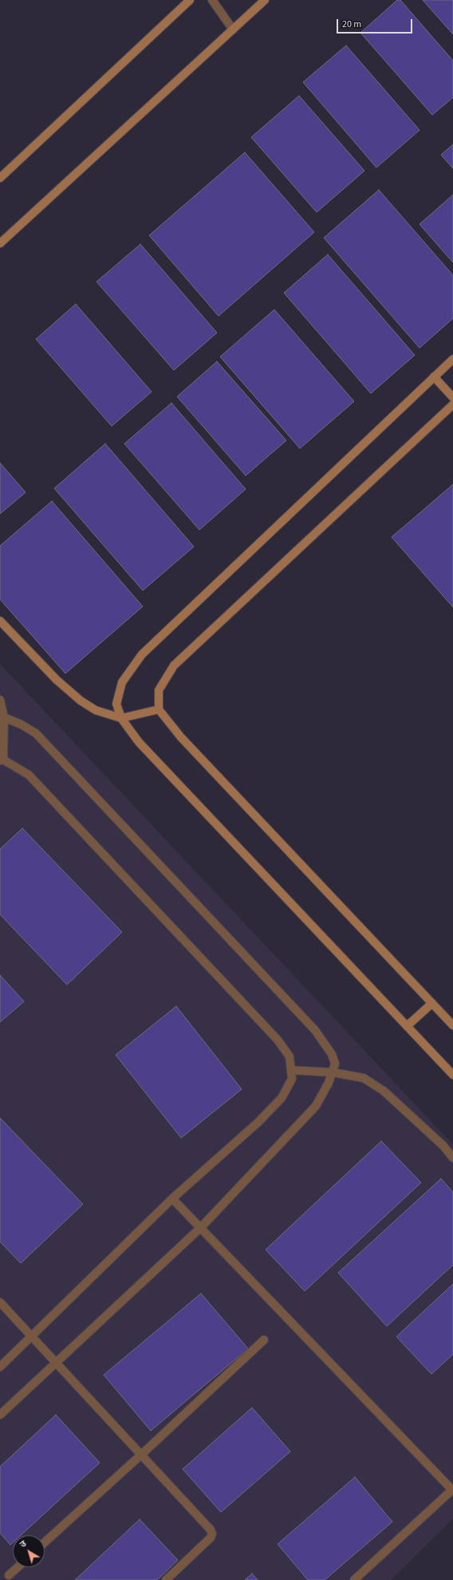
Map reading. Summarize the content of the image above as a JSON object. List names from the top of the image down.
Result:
{
  "scale_bar": "20 m",
  "north": "top left"
}
